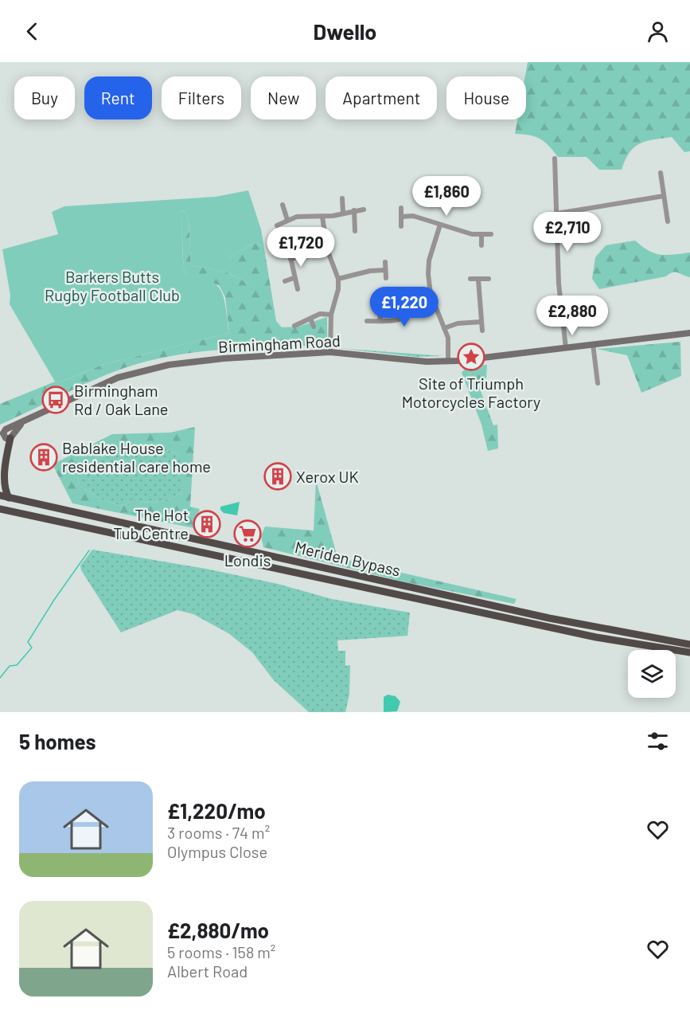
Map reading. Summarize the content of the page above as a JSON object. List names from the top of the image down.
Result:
{
  "streets": {
    "highway": ["Meriden Bypass"],
    "main road": ["Birmingham Road"]
  },
  "parks": ["Barkers Butts Rugby Football Club"],
  "places": {
    "place": ["Site of Triumph Motorcycles Factory"],
    "bus stop": ["Birmingham Rd / Oak Lane"],
    "building": ["Bablake House residential care home", "Xerox UK", "The Hot Tub Centre"],
    "supermarket": ["Londis"]
  },
  "page": {
    "header": "Dwello",
    "chip": [
      "Buy",
      "Rent",
      "Filters",
      "New",
      "Apartment",
      "House"
    ],
    "price": [
      "£1,860",
      "£2,710",
      "£1,720",
      "£1,220",
      "£2,880"
    ],
    "heading": "5 homes",
    "list": [
      {
        "name": "£1,220/mo",
        "note": "3 rooms · 74 m² · Olympus Close"
      },
      {
        "name": "£2,880/mo",
        "note": "5 rooms · 158 m² · Albert Road"
      }
    ]
  }
}
